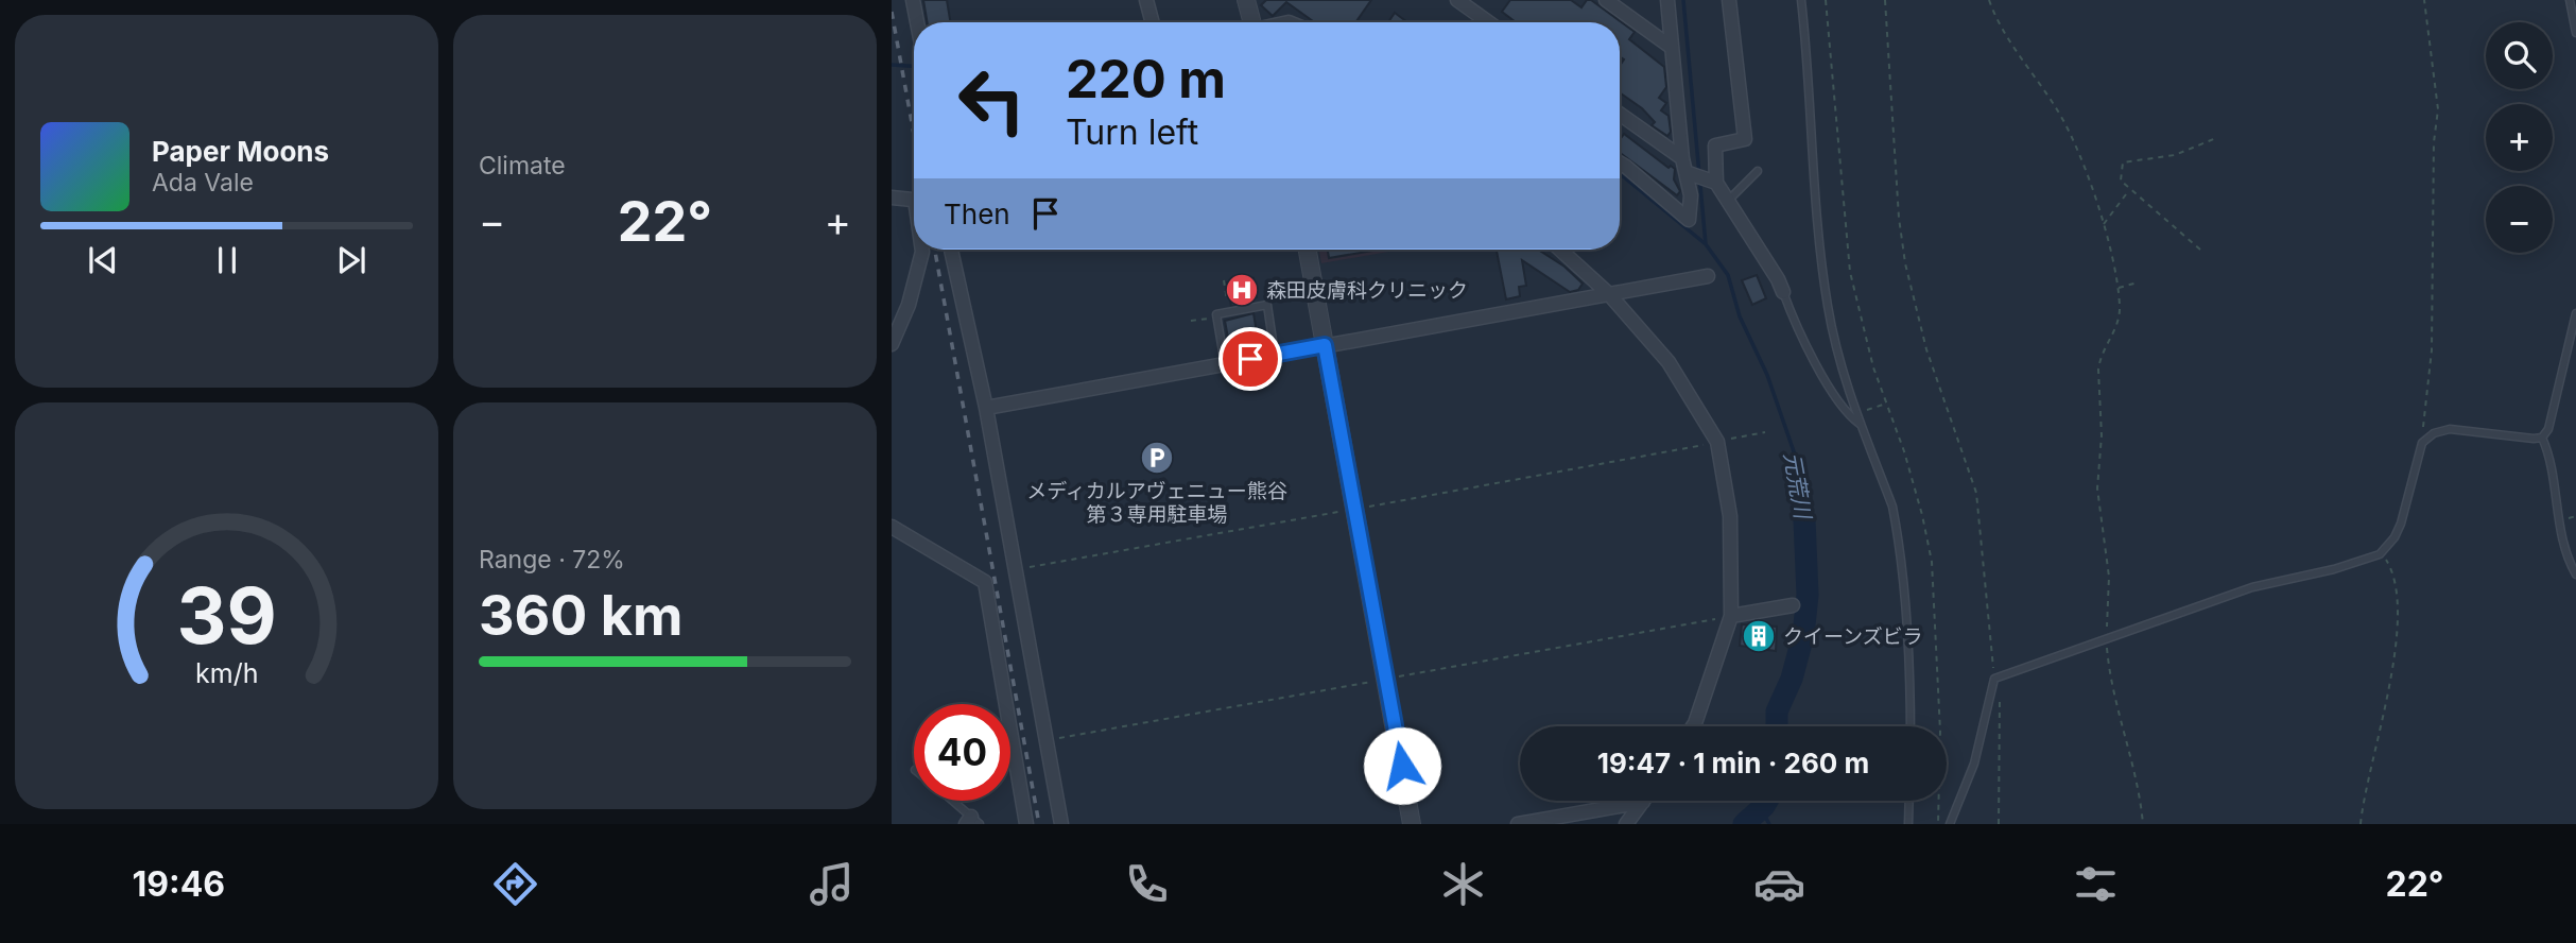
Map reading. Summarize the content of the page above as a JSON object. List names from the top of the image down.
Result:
{
  "water": ["元荒川"],
  "places": {
    "hospital": ["森田皮膚科クリニック"],
    "parking": ["メディカルアヴェニュー熊谷 第３専用駐車場"],
    "building": ["クイーンズビラ"]
  },
  "page": {
    "tile": [
      "Climate",
      ["Range · 72%", "360 km"]
    ],
    "map_buttons": ["+", "−"],
    "turn": ["220 m", "Turn left"],
    "song": ["Paper Moons", "Ada Vale"],
    "then": "Then",
    "heat": ["−", "22°", "+"],
    "limit": "40",
    "trip": "19:47 · 1 min · 260 m",
    "tabs": ["19:46", "22°"],
    "gauge": ["39", "km/h"]
  }
}
